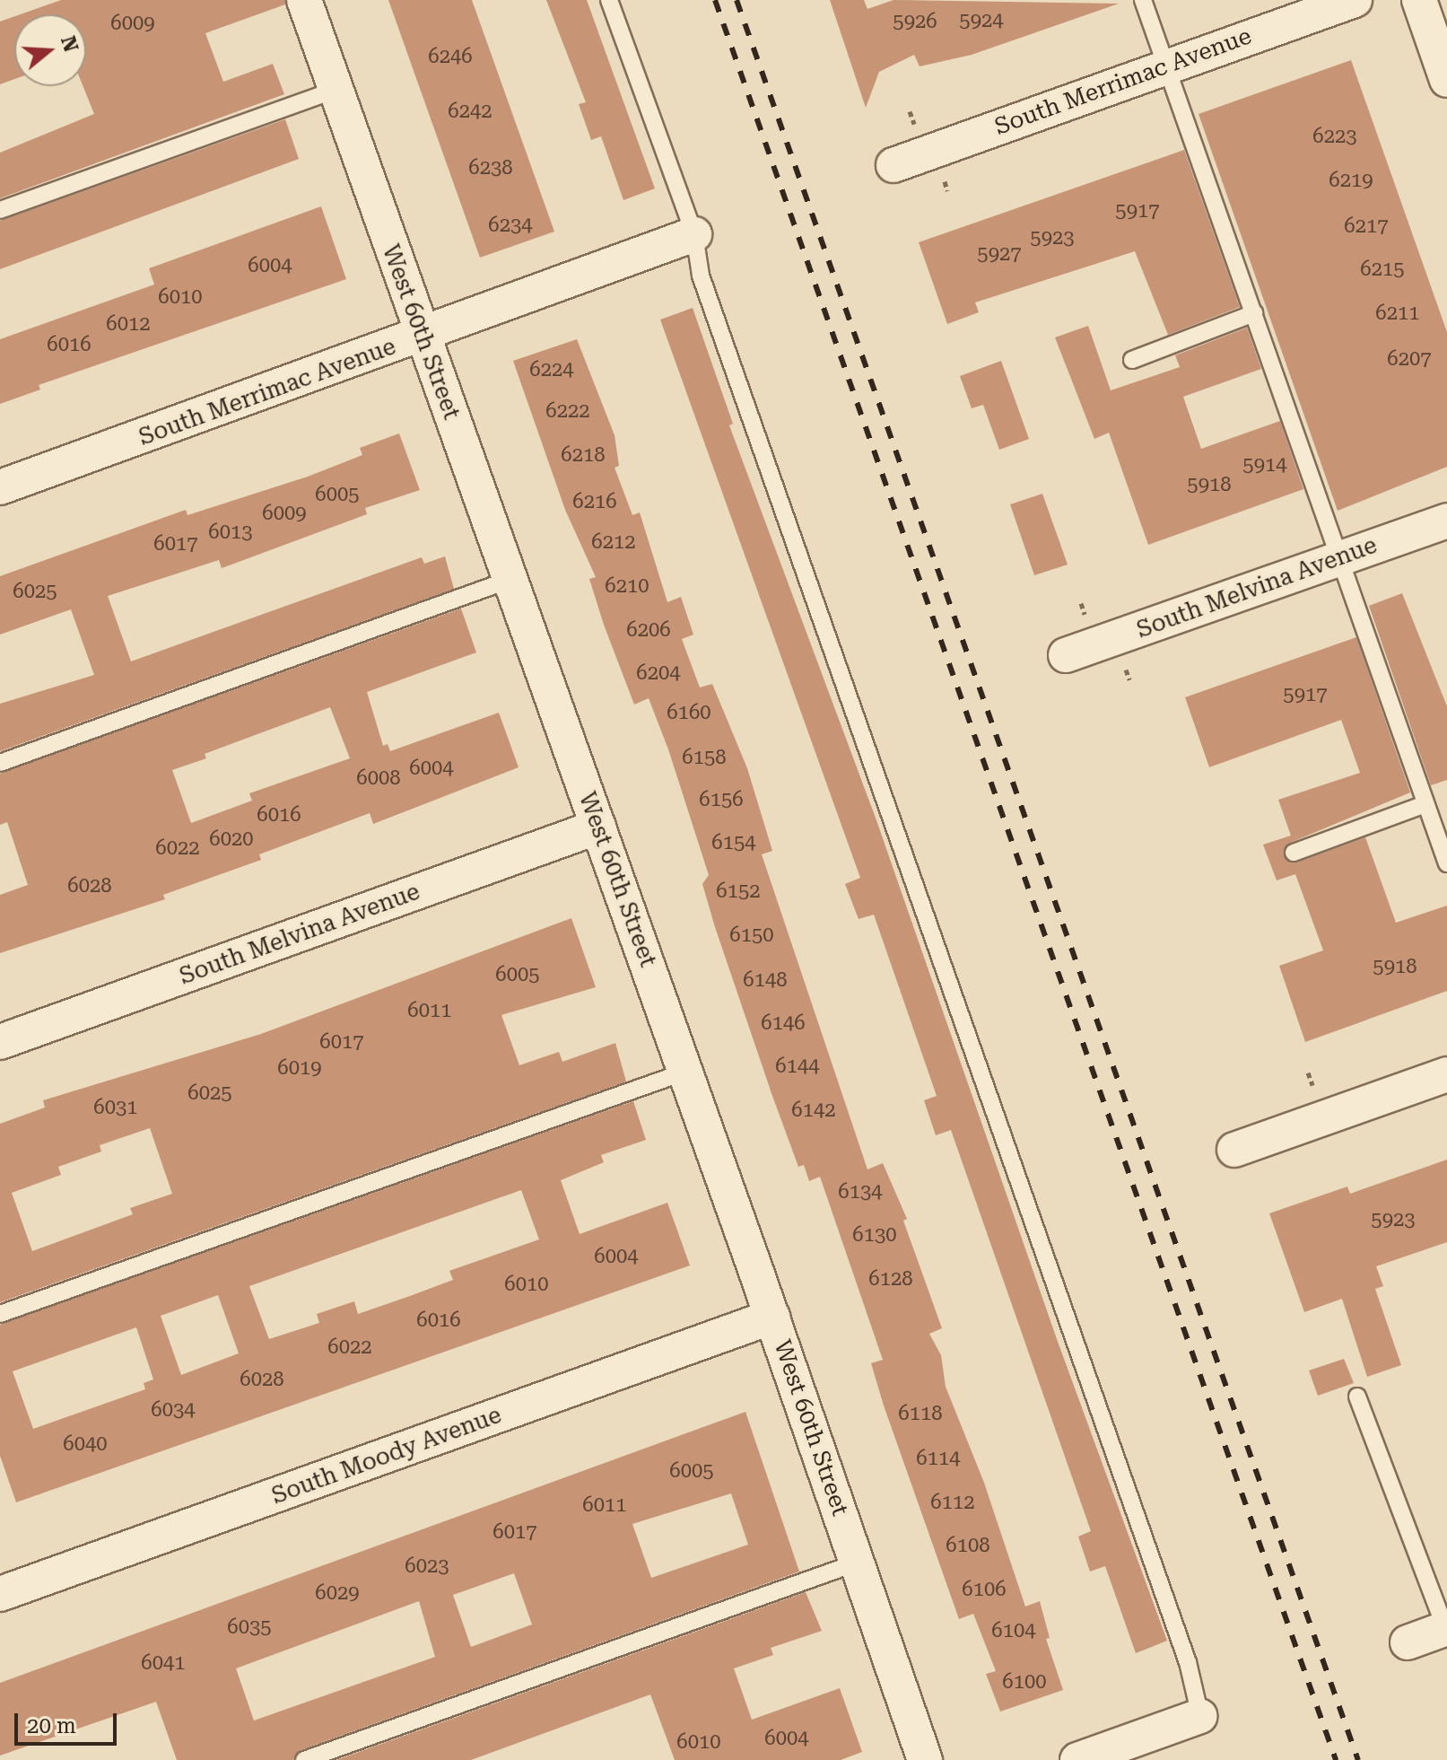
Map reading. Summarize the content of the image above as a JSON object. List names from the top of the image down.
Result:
{
  "streets": {
    "street": [
      "South Merrimac Avenue",
      "West 60th Street",
      "South Melvina Avenue",
      "South Moody Avenue"
    ]
  },
  "crossings": [
    ["South Merrimac Avenue", "West 60th Street"],
    ["West 60th Street", "South Melvina Avenue"],
    ["West 60th Street", "South Moody Avenue"]
  ],
  "house_numbers": [
    "5924",
    "5926",
    "6009",
    "6246",
    "6242",
    "6223",
    "6238",
    "6219",
    "5917",
    "6234",
    "6217",
    "5923",
    "5927",
    "6004",
    "6215",
    "6010",
    "6211",
    "6012",
    "6016",
    "6207",
    "6224",
    "6222",
    "6218",
    "5914",
    "5918",
    "6005",
    "6216",
    "6009",
    "6013",
    "6212",
    "6017",
    "6210",
    "6025",
    "6206",
    "6204",
    "5917",
    "6160",
    "6158",
    "6004",
    "6008",
    "6156",
    "6016",
    "6020",
    "6154",
    "6022",
    "6028",
    "6152",
    "6150",
    "5918",
    "6005",
    "6148",
    "6011",
    "6146",
    "6017",
    "6144",
    "6019",
    "6025",
    "6031",
    "6142",
    "6134",
    "5923",
    "6130",
    "6004",
    "6128",
    "6010",
    "6016",
    "6022",
    "6028",
    "6034",
    "6118",
    "6040",
    "6114",
    "6005",
    "6112",
    "6011",
    "6017",
    "6108",
    "6023",
    "6106",
    "6029",
    "6035",
    "6104",
    "6041",
    "6100",
    "6004",
    "6010"
  ],
  "scale_bar": "20 m",
  "north": "right"
}
